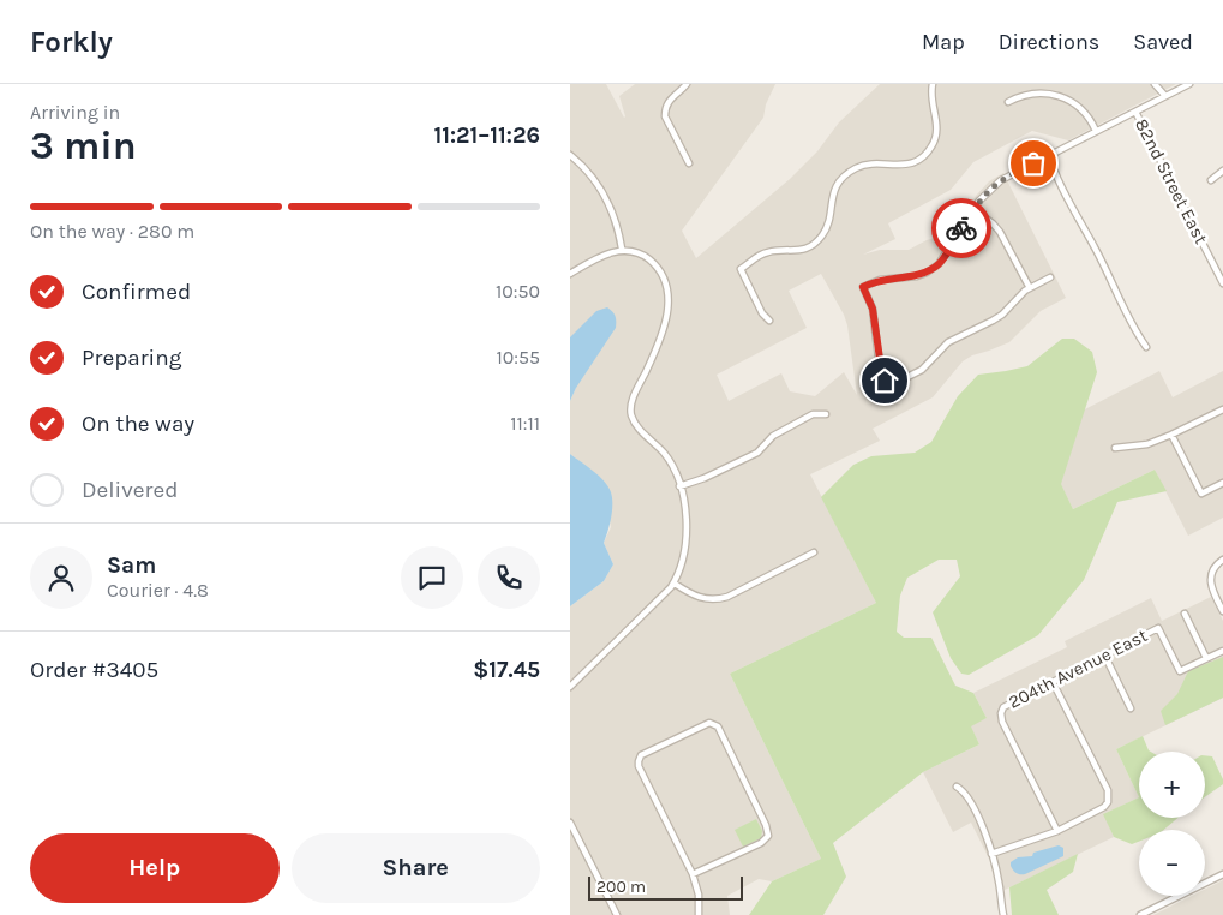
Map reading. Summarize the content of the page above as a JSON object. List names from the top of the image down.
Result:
{
  "streets": {
    "street": ["82nd Street East", "204th Avenue East"]
  },
  "scale_bar": "200 m",
  "page": {
    "header": "Forkly",
    "nav": ["Map", "Directions", "Saved"],
    "heading": ["3 min", "Arriving in", "11:21–11:26"],
    "panel": [
      "Sam",
      "Courier · 4.8",
      "Order #3405",
      "$17.45"
    ],
    "bar": "On the way · 280 m",
    "list": [
      ["Confirmed", "10:50"],
      ["Preparing", "10:55"],
      ["On the way", "11:11"],
      "Delivered"
    ],
    "map_buttons": ["+", "−"],
    "buttons": ["Help", "Share"],
    "scale": "200 m"
  }
}
